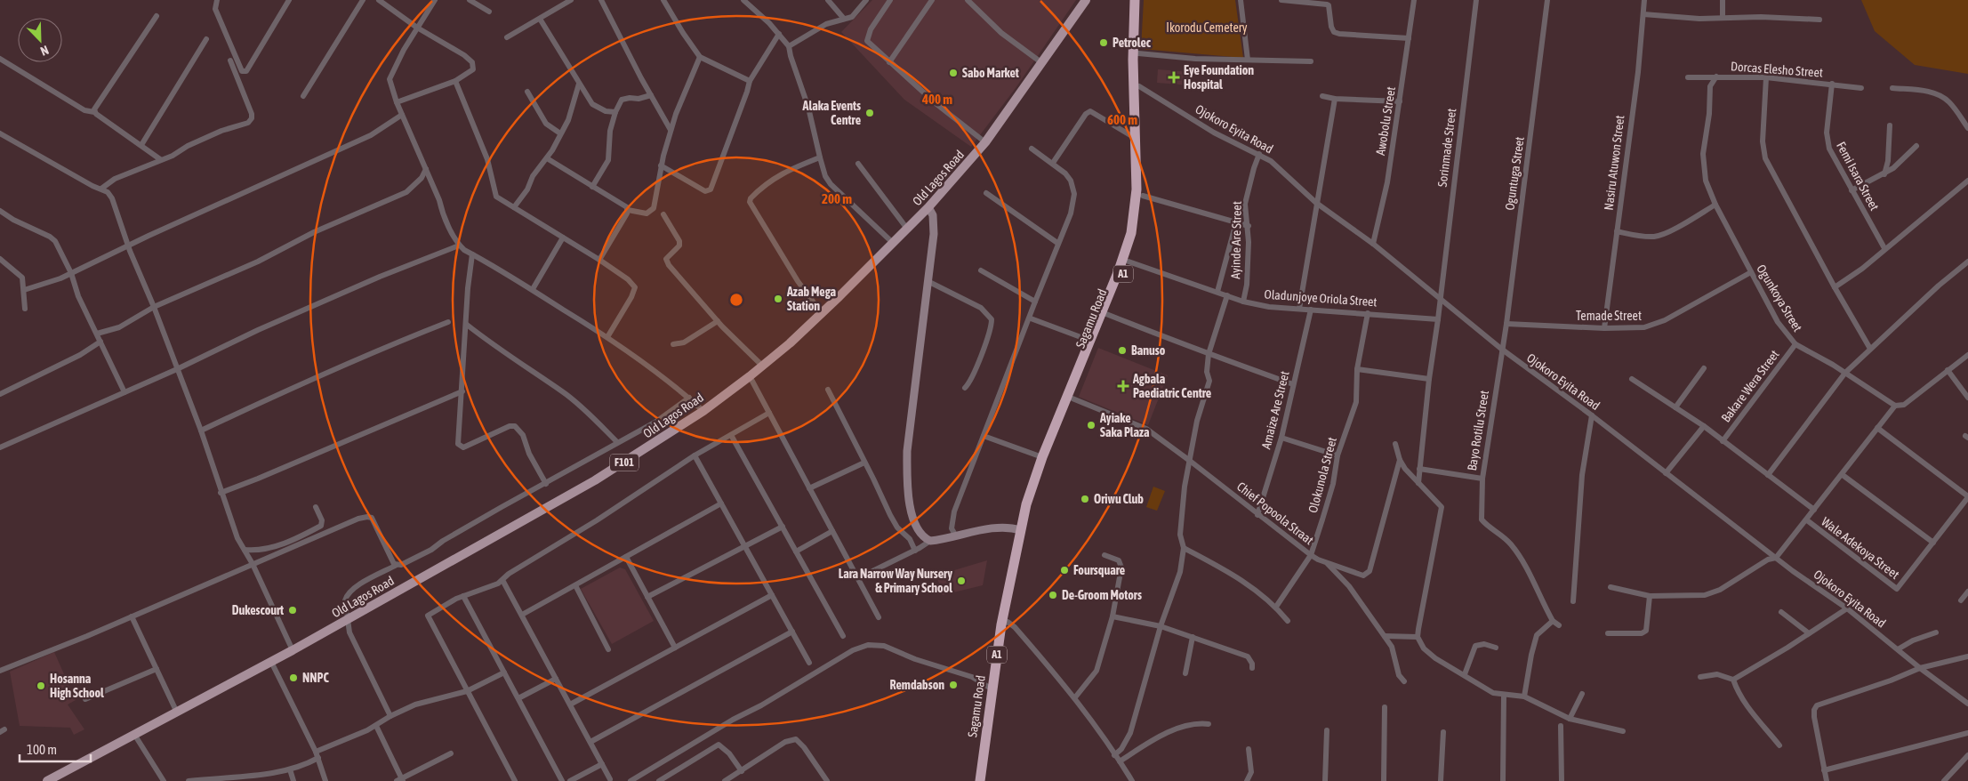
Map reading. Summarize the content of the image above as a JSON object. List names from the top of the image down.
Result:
{
  "streets": {
    "highway": ["A1", "Sagamu Road"],
    "main road": ["Old Lagos Road", "F101"],
    "street": [
      "Dorcas Elesho Street",
      "Awobolu Street",
      "Ojokoro Eyita Road",
      "Sorinmade Street",
      "Nasiru Atuwon Street",
      "Oguntuga Street",
      "Femi Isara Street",
      "Ayinde Are Street",
      "Oladunjoye Oriola Street",
      "Ogunkoya Street",
      "Temade Street",
      "Bakare Wera Street",
      "Amaize Are Street",
      "Bayo Rotilu Street",
      "Olokunola Street",
      "Chief Popoola Straat",
      "Wale Adekoya Street"
    ]
  },
  "crossings": [
    ["Dorcas Elesho Street", "Femi Isara Street"],
    ["Dorcas Elesho Street", "Ogunkoya Street"],
    ["Awobolu Street", "Ojokoro Eyita Road"],
    ["Ojokoro Eyita Road", "Sorinmade Street"],
    ["Ojokoro Eyita Road", "Oguntuga Street"],
    ["Ojokoro Eyita Road", "Ayinde Are Street"],
    ["Ojokoro Eyita Road", "Sagamu Road"],
    ["Ojokoro Eyita Road", "Bayo Rotilu Street"],
    ["Sorinmade Street", "Oladunjoye Oriola Street"],
    ["Nasiru Atuwon Street", "Temade Street"],
    ["Oguntuga Street", "Temade Street"],
    ["Oguntuga Street", "Bayo Rotilu Street"],
    ["Ayinde Are Street", "Oladunjoye Oriola Street"],
    ["Oladunjoye Oriola Street", "Sagamu Road"],
    ["Oladunjoye Oriola Street", "Amaize Are Street"],
    ["Oladunjoye Oriola Street", "Olokunola Street"],
    ["Ogunkoya Street", "Temade Street"],
    ["Ogunkoya Street", "Bakare Wera Street"],
    ["Sagamu Road", "Chief Popoola Straat"],
    ["Amaize Are Street", "Chief Popoola Straat"],
    ["Olokunola Street", "Chief Popoola Straat"]
  ],
  "parks": ["Ikorodu Cemetery"],
  "places": {
    "other": [
      "Petrolec",
      "Sabo Market",
      "Alaka Events Centre",
      "Azab Mega Station",
      "Banuso",
      "Ayiake Saka Plaza",
      "Oriwu Club",
      "Foursquare",
      "Lara Narrow Way Nursery & Primary School",
      "De-Groom Motors",
      "Dukescourt",
      "NNPC",
      "Remdabson",
      "Hosanna High School"
    ],
    "health": ["Eye Foundation Hospital", "Agbala Paediatric Centre"]
  },
  "scale_bar": "100 m",
  "north": "bottom right",
  "rings": ["400 m", "600 m", "200 m"]
}
